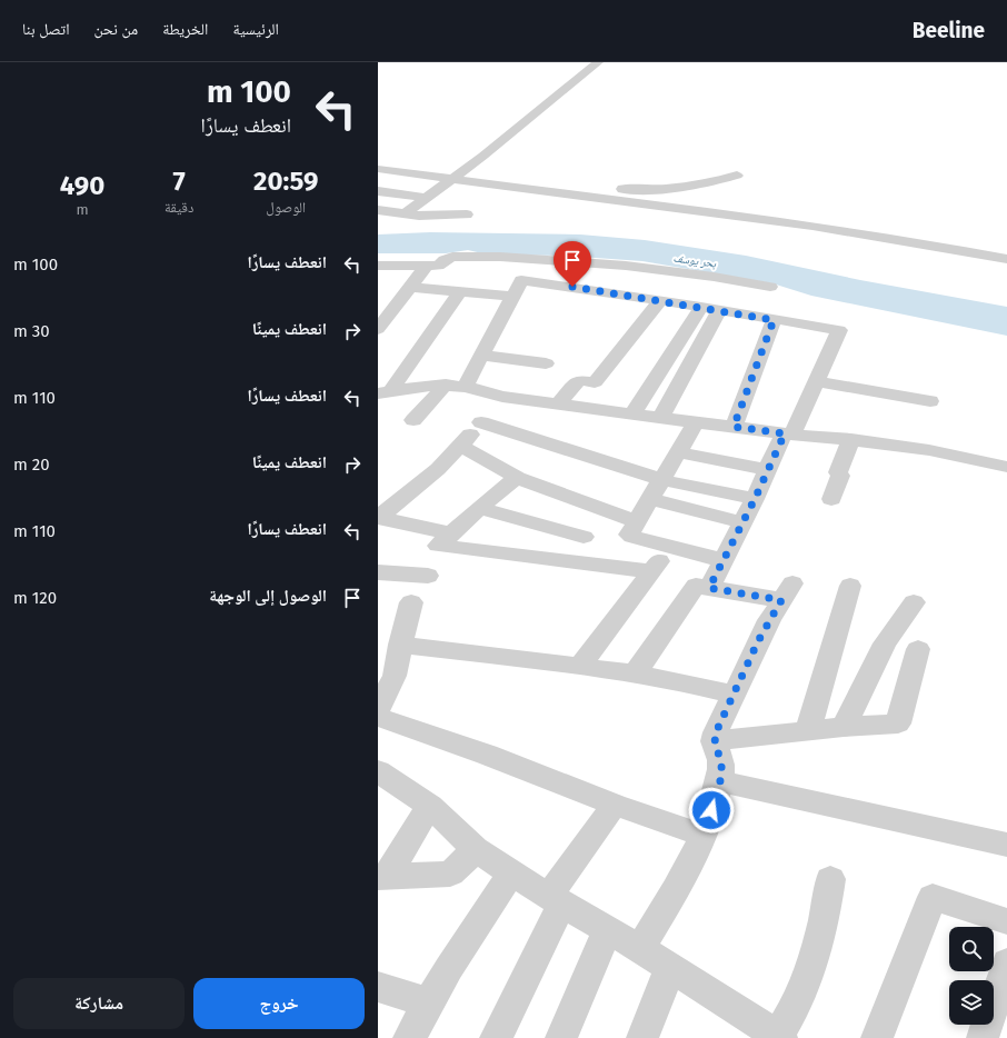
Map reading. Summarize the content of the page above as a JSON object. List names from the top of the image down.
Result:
{
  "water": ["بحر يوسف"],
  "page": {
    "header": "Beeline",
    "nav": [
      "الرئيسية",
      "الخريطة",
      "من نحن",
      "اتصل بنا"
    ],
    "turn": ["100 m", "انعطف يسارًا"],
    "eta": [
      "20:59",
      "الوصول",
      "7",
      "دقيقة",
      "490",
      "m"
    ],
    "list": [
      {
        "name": "انعطف يسارًا",
        "value": "100 m"
      },
      {
        "name": "انعطف يمينًا",
        "value": "30 m"
      },
      {
        "name": "انعطف يسارًا",
        "value": "110 m"
      },
      {
        "name": "انعطف يمينًا",
        "value": "20 m"
      },
      {
        "name": "انعطف يسارًا",
        "value": "110 m"
      },
      {
        "name": "الوصول إلى الوجهة",
        "value": "120 m"
      }
    ],
    "buttons": ["خروج", "مشاركة"]
  }
}
